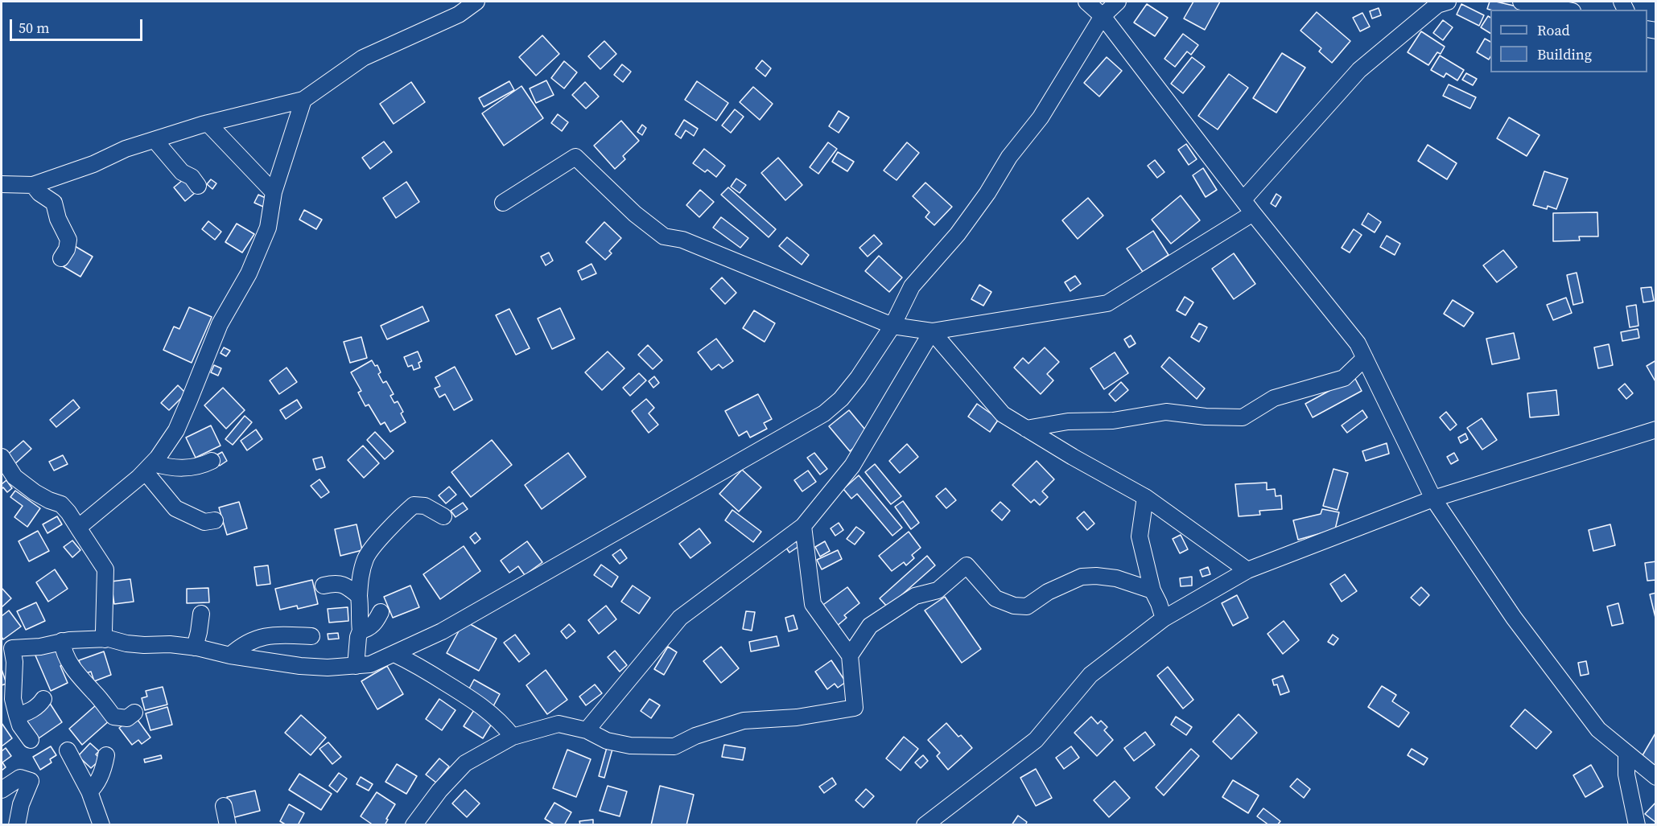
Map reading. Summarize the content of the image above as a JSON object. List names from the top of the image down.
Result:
{
  "legend": ["Road", "Building"],
  "scale_bar": "50 m"
}
